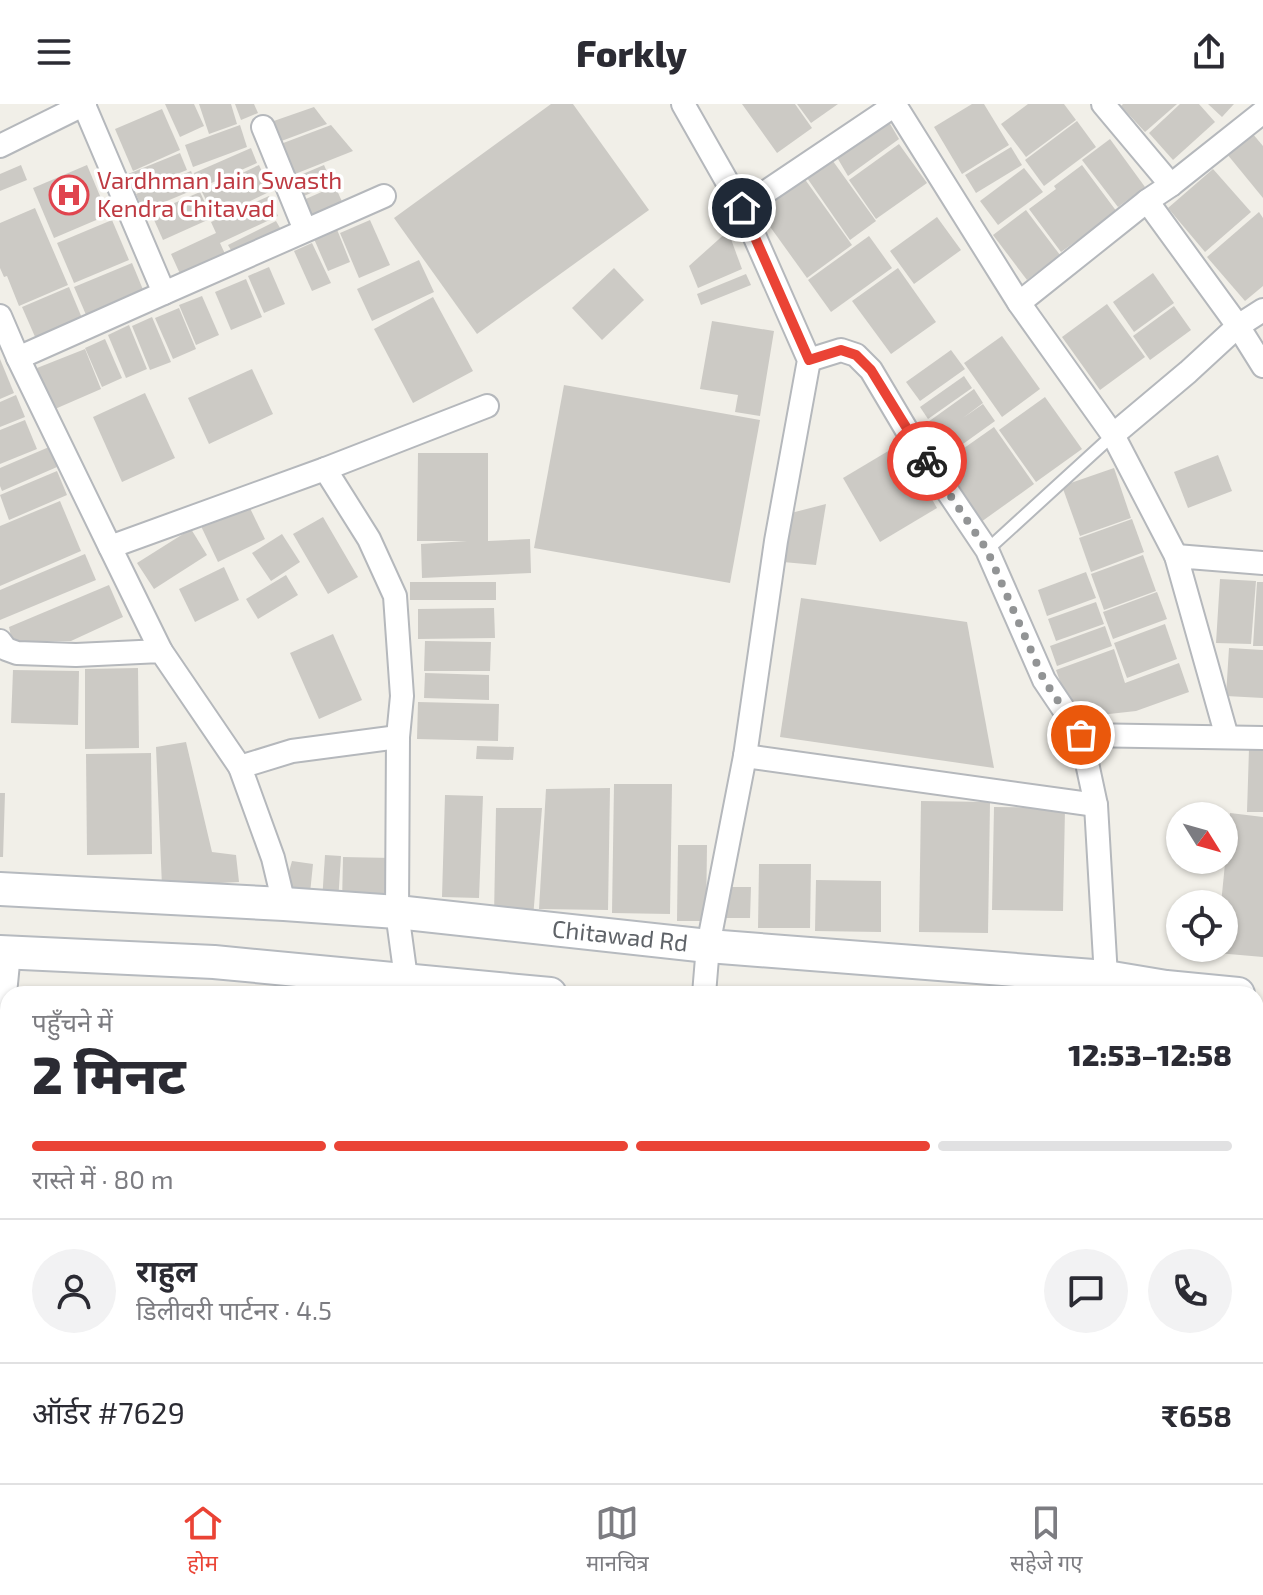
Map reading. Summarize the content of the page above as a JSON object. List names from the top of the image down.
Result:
{
  "streets": {
    "main road": ["Chitawad Rd"]
  },
  "places": {
    "hospital": ["Vardhman Jain Swasth Kendra Chitavad"]
  },
  "north": "bottom right",
  "page": {
    "header": "Forkly",
    "heading": ["2 मिनट", "पहुँचने में", "12:53–12:58"],
    "panel": [
      "राहुल",
      "डिलीवरी पार्टनर · 4.5",
      "ऑर्डर #7629",
      "₹658"
    ],
    "bar": "रास्ते में · 80 m",
    "tabs": ["होम", "मानचित्र", "सहेजे गए"]
  }
}
